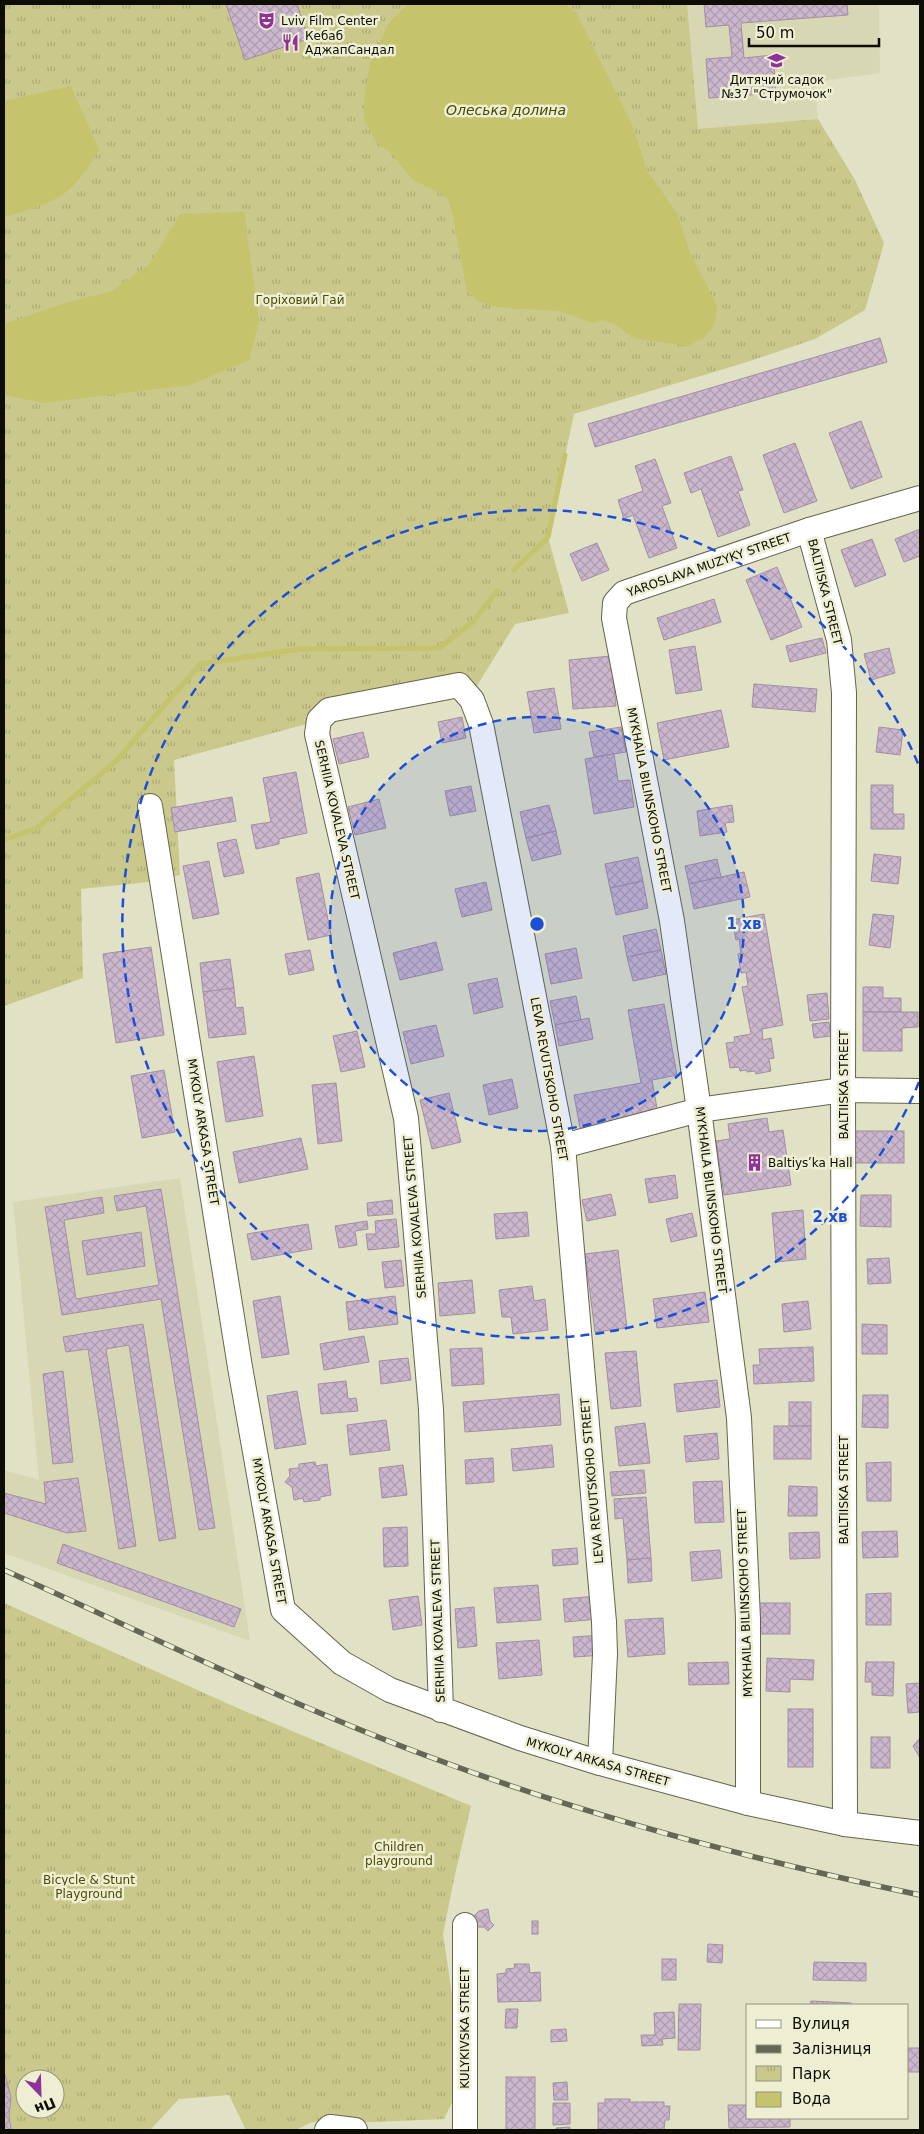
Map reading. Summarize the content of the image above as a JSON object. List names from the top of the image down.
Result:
{
  "streets": {
    "street": [
      "YAROSLAVA MUZYKY STREET",
      "BALTIISKA STREET",
      "MYKHAILA BILINSKOHO STREET",
      "SERHIIA KOVALEVA STREET",
      "LEVA REVUTSKOHO STREET",
      "MYKOLY ARKASA STREET",
      "KULYKIVSKA STREET"
    ]
  },
  "crossings": [
    ["YAROSLAVA MUZYKY STREET", "BALTIISKA STREET"],
    ["YAROSLAVA MUZYKY STREET", "MYKHAILA BILINSKOHO STREET"],
    ["BALTIISKA STREET", "MYKOLY ARKASA STREET"],
    ["MYKHAILA BILINSKOHO STREET", "MYKOLY ARKASA STREET"],
    ["SERHIIA KOVALEVA STREET", "LEVA REVUTSKOHO STREET"],
    ["SERHIIA KOVALEVA STREET", "MYKOLY ARKASA STREET"],
    ["LEVA REVUTSKOHO STREET", "MYKOLY ARKASA STREET"]
  ],
  "water": ["Олеська долина"],
  "parks": ["Горіховий Гай", "Children playground", "Bicycle & Stunt Playground"],
  "places": {
    "theatre": ["Lviv Film Center"],
    "restaurant": ["Кебаб АджапСандал"],
    "school or university": ["Дитячий садок №37 \"Струмочок\""],
    "building": ["Baltiysʹka Hall"]
  },
  "legend": [
    "Вулиця",
    "Залізниця",
    "Парк",
    "Вода"
  ],
  "scale_bar": "50 m",
  "north": "bottom right",
  "rings": ["1 хв", "2 хв"]
}
